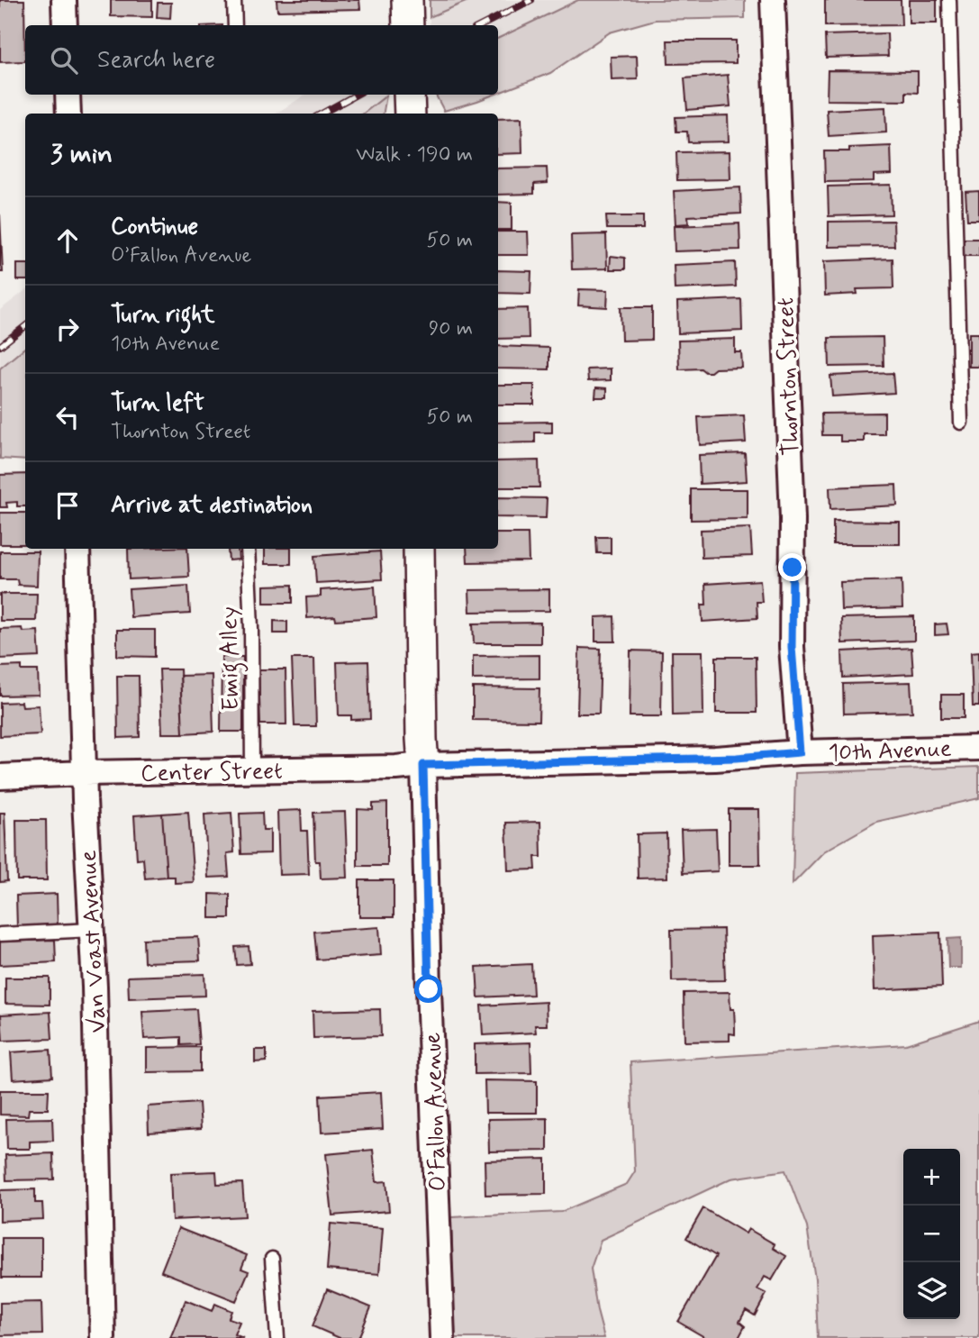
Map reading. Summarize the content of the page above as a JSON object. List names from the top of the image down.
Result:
{
  "streets": {
    "street": [
      "Thornton Street",
      "10th Avenue",
      "Center Street",
      "Van Voast Avenue",
      "O’Fallon Avenue"
    ],
    "lane": ["Emig Alley"]
  },
  "crossings": [
    ["Thornton Street", "10th Avenue"],
    ["Emig Alley", "Center Street"],
    ["10th Avenue", "Center Street"],
    ["10th Avenue", "O’Fallon Avenue"],
    ["Center Street", "Van Voast Avenue"],
    ["Center Street", "O’Fallon Avenue"]
  ],
  "page": {
    "search": "Search here",
    "heading": ["3 min", "Walk · 190 m"],
    "list": [
      ["Continue", "O’Fallon Avenue", "50 m"],
      ["Turn right", "10th Avenue", "90 m"],
      ["Turn left", "Thornton Street", "50 m"],
      "Arrive at destination"
    ],
    "map_buttons": ["+", "−"]
  }
}
